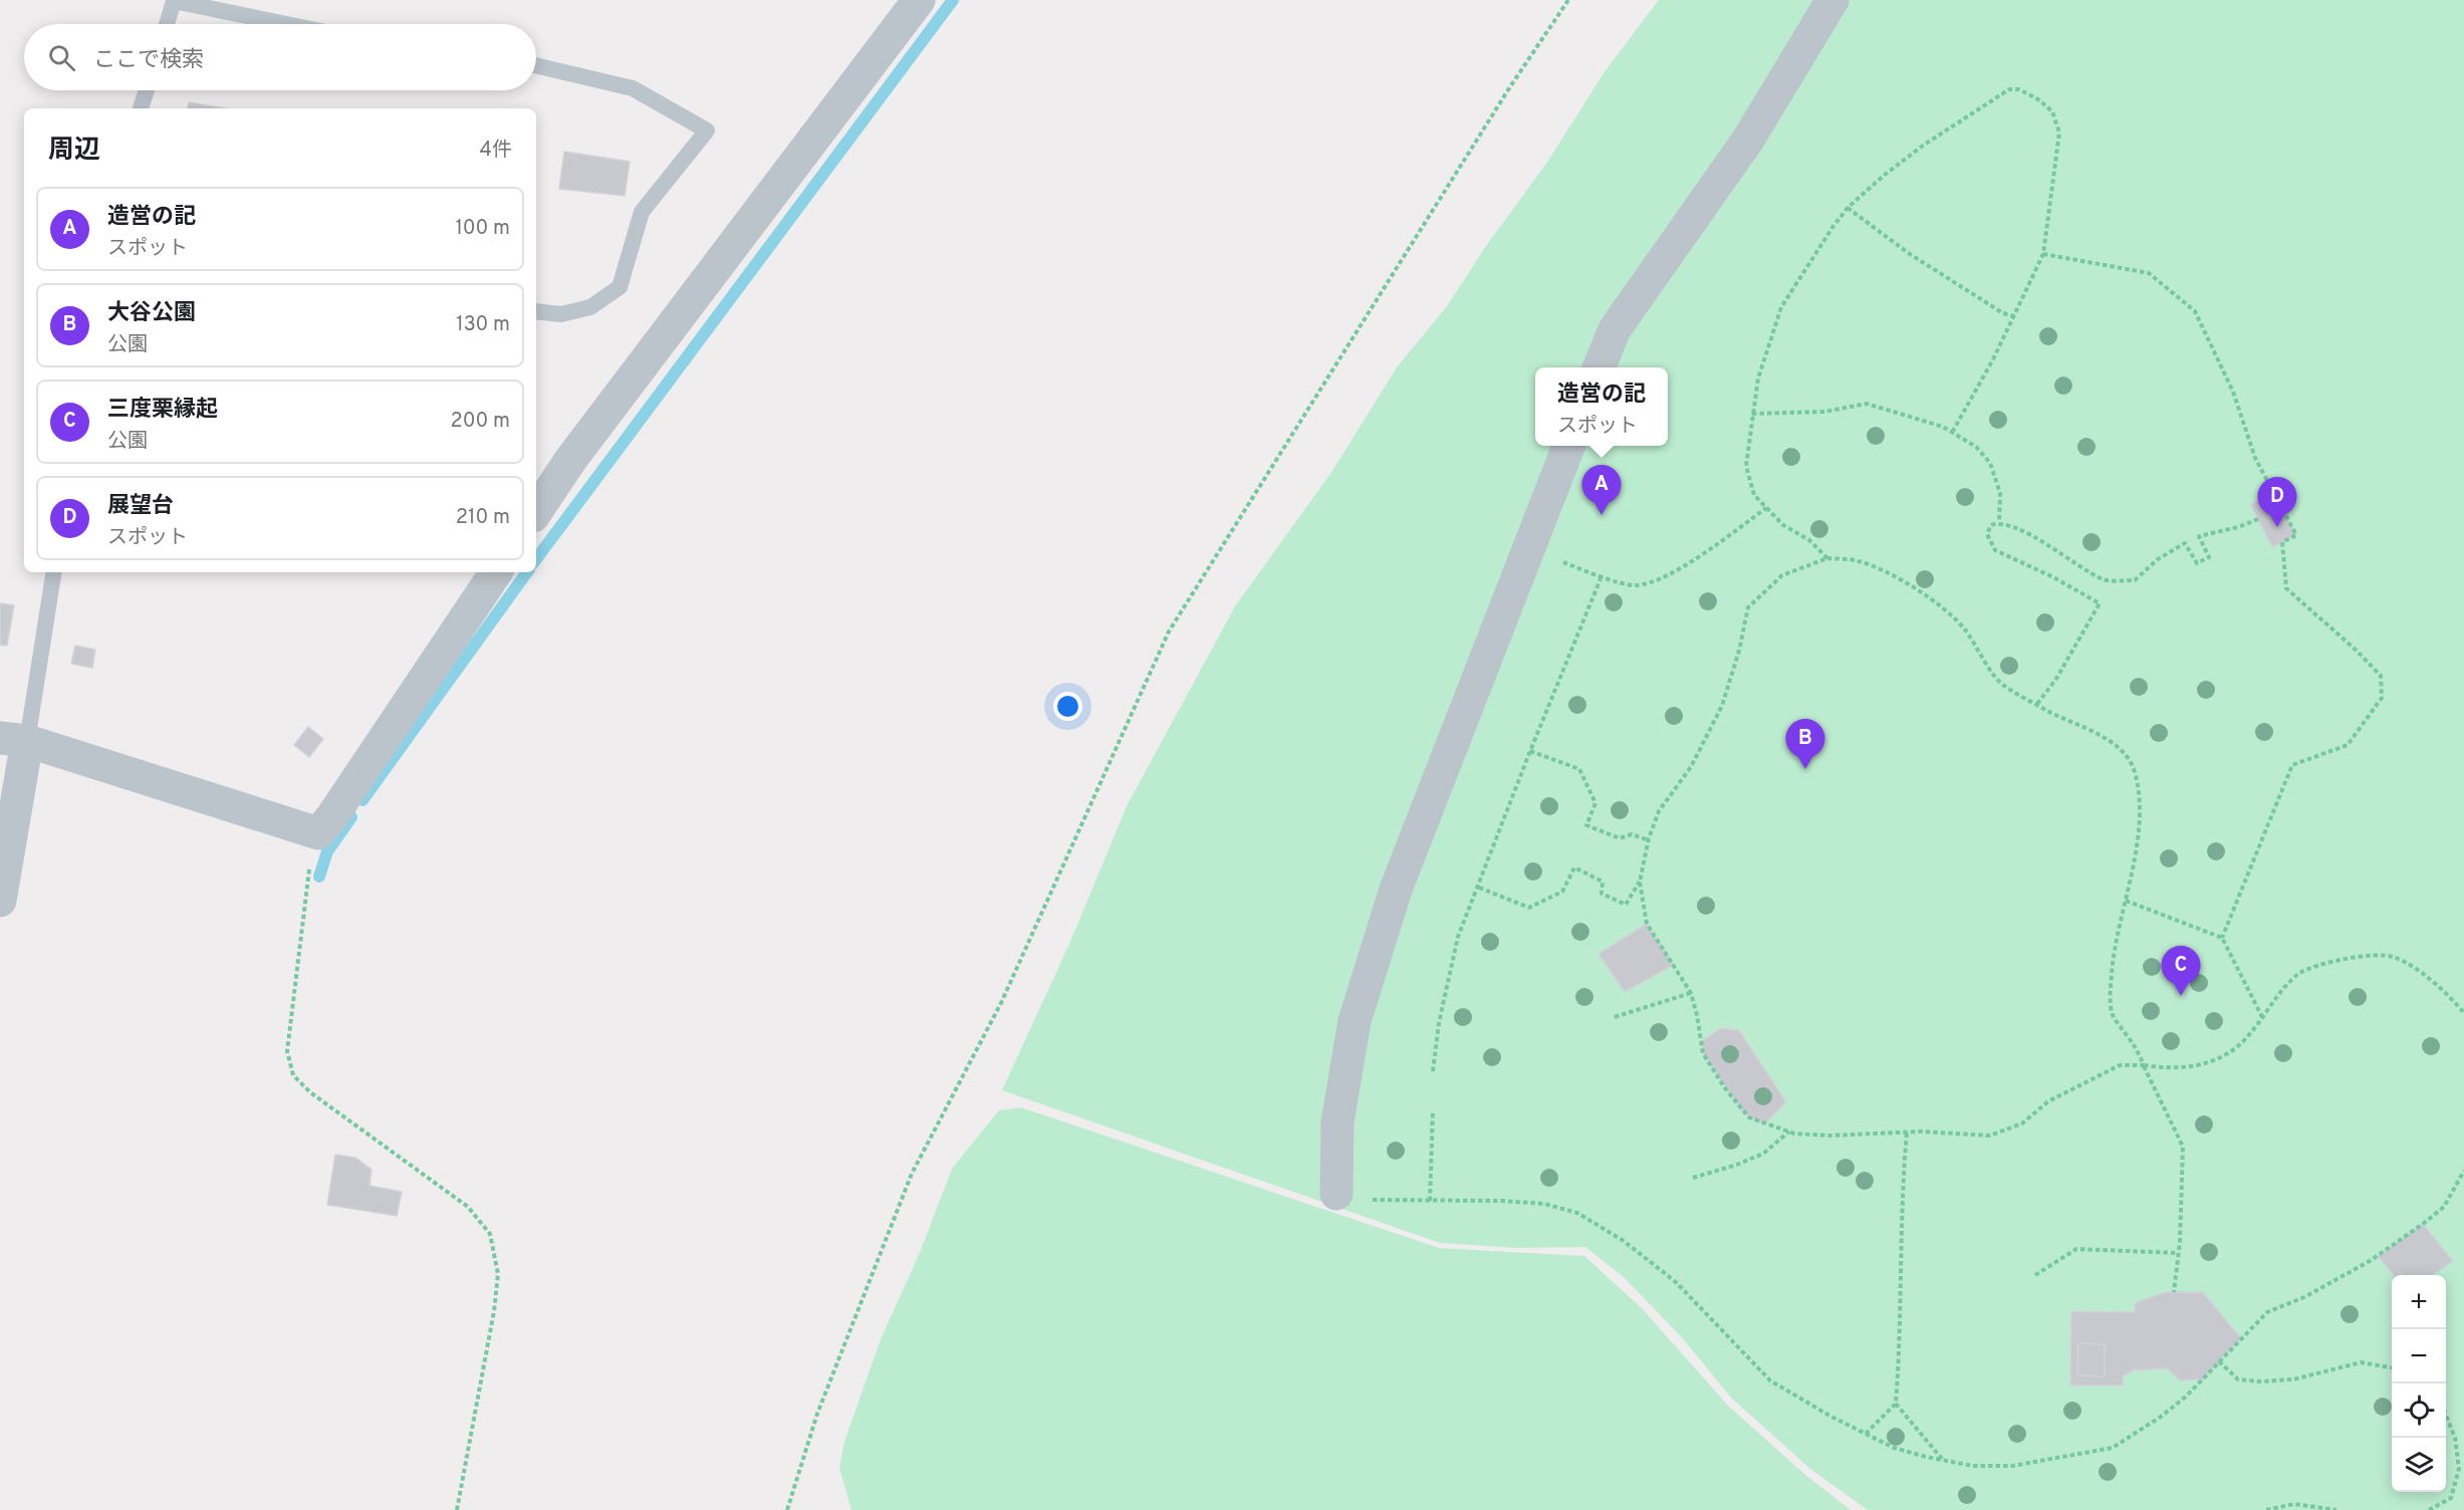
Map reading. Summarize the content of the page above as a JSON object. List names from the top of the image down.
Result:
{
  "page": {
    "search": "ここで検索",
    "heading": ["周辺", "4件"],
    "list": [
      {
        "mark": "A",
        "name": "造営の記",
        "note": "スポット",
        "value": "100 m"
      },
      {
        "mark": "B",
        "name": "大谷公園",
        "note": "公園",
        "value": "130 m"
      },
      {
        "mark": "C",
        "name": "三度栗縁起",
        "note": "公園",
        "value": "200 m"
      },
      {
        "mark": "D",
        "name": "展望台",
        "note": "スポット",
        "value": "210 m"
      }
    ],
    "popup": ["造営の記", "スポット"],
    "pins": [
      "A",
      "D",
      "B",
      "C"
    ],
    "map_buttons": ["+", "−"]
  }
}
